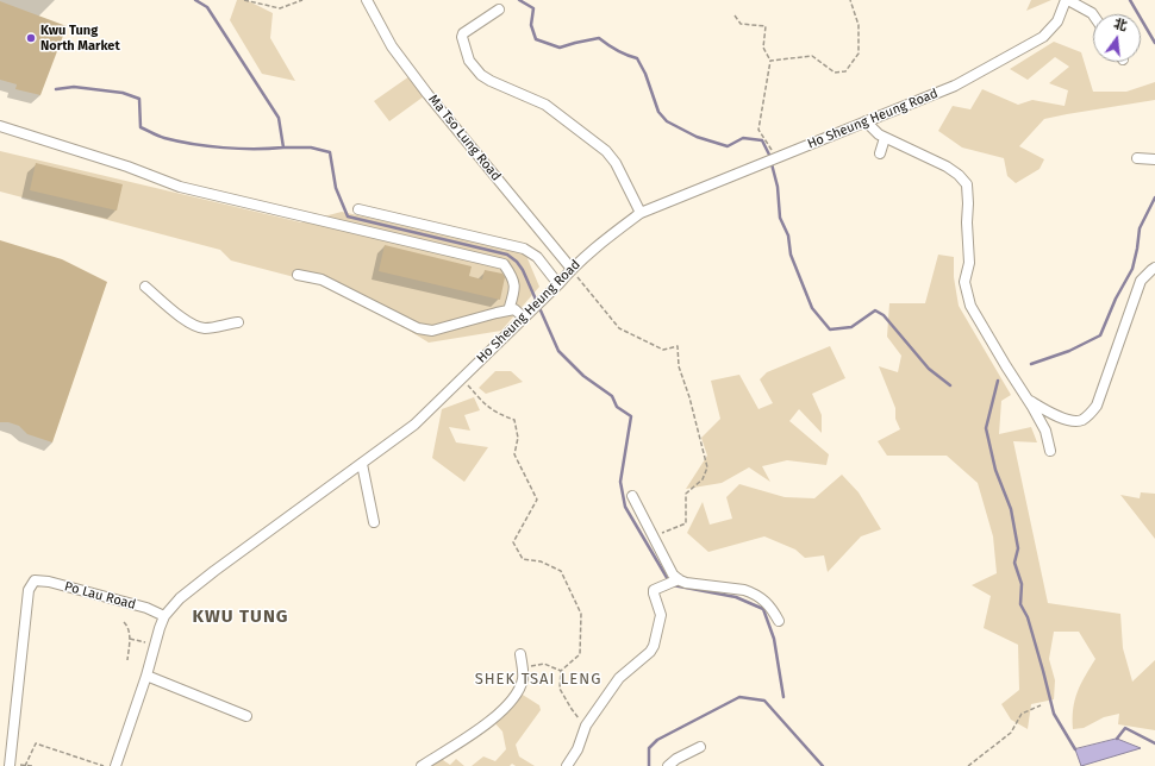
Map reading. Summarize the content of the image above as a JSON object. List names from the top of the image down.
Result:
{
  "streets": {
    "street": ["Ho Sheung Heung Road", "Ma Tso Lung Road", "Po Lau Road"]
  },
  "crossings": [
    ["Ho Sheung Heung Road", "Ma Tso Lung Road"],
    ["Ho Sheung Heung Road", "Po Lau Road"]
  ],
  "districts": ["KWU TUNG", "SHEK TSAI LENG"],
  "places": ["Kwu Tung North Market"],
  "north": "top"
}
